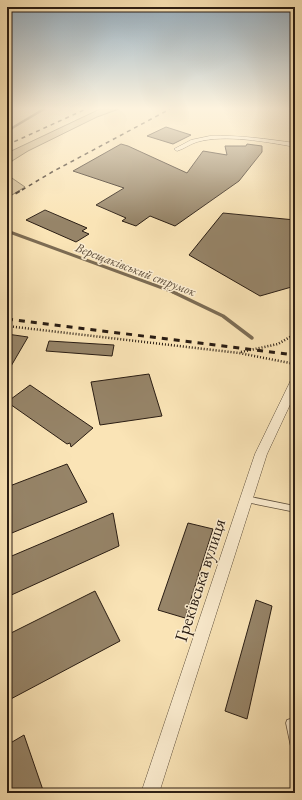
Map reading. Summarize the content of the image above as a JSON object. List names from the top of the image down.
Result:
{
  "streets": {
    "street": ["Греківська вулиця"]
  },
  "water": ["Верещаківський струмок"]
}
